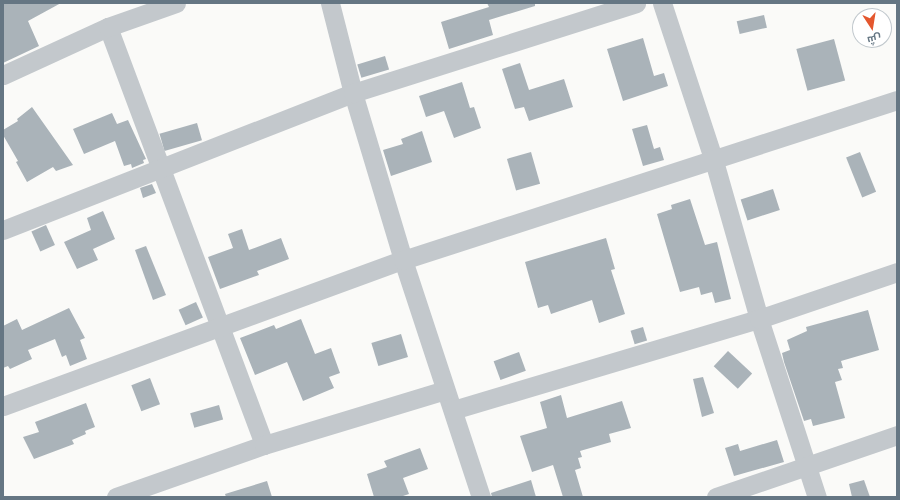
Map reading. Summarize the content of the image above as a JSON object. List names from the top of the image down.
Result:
{
  "north": "bottom"
}
